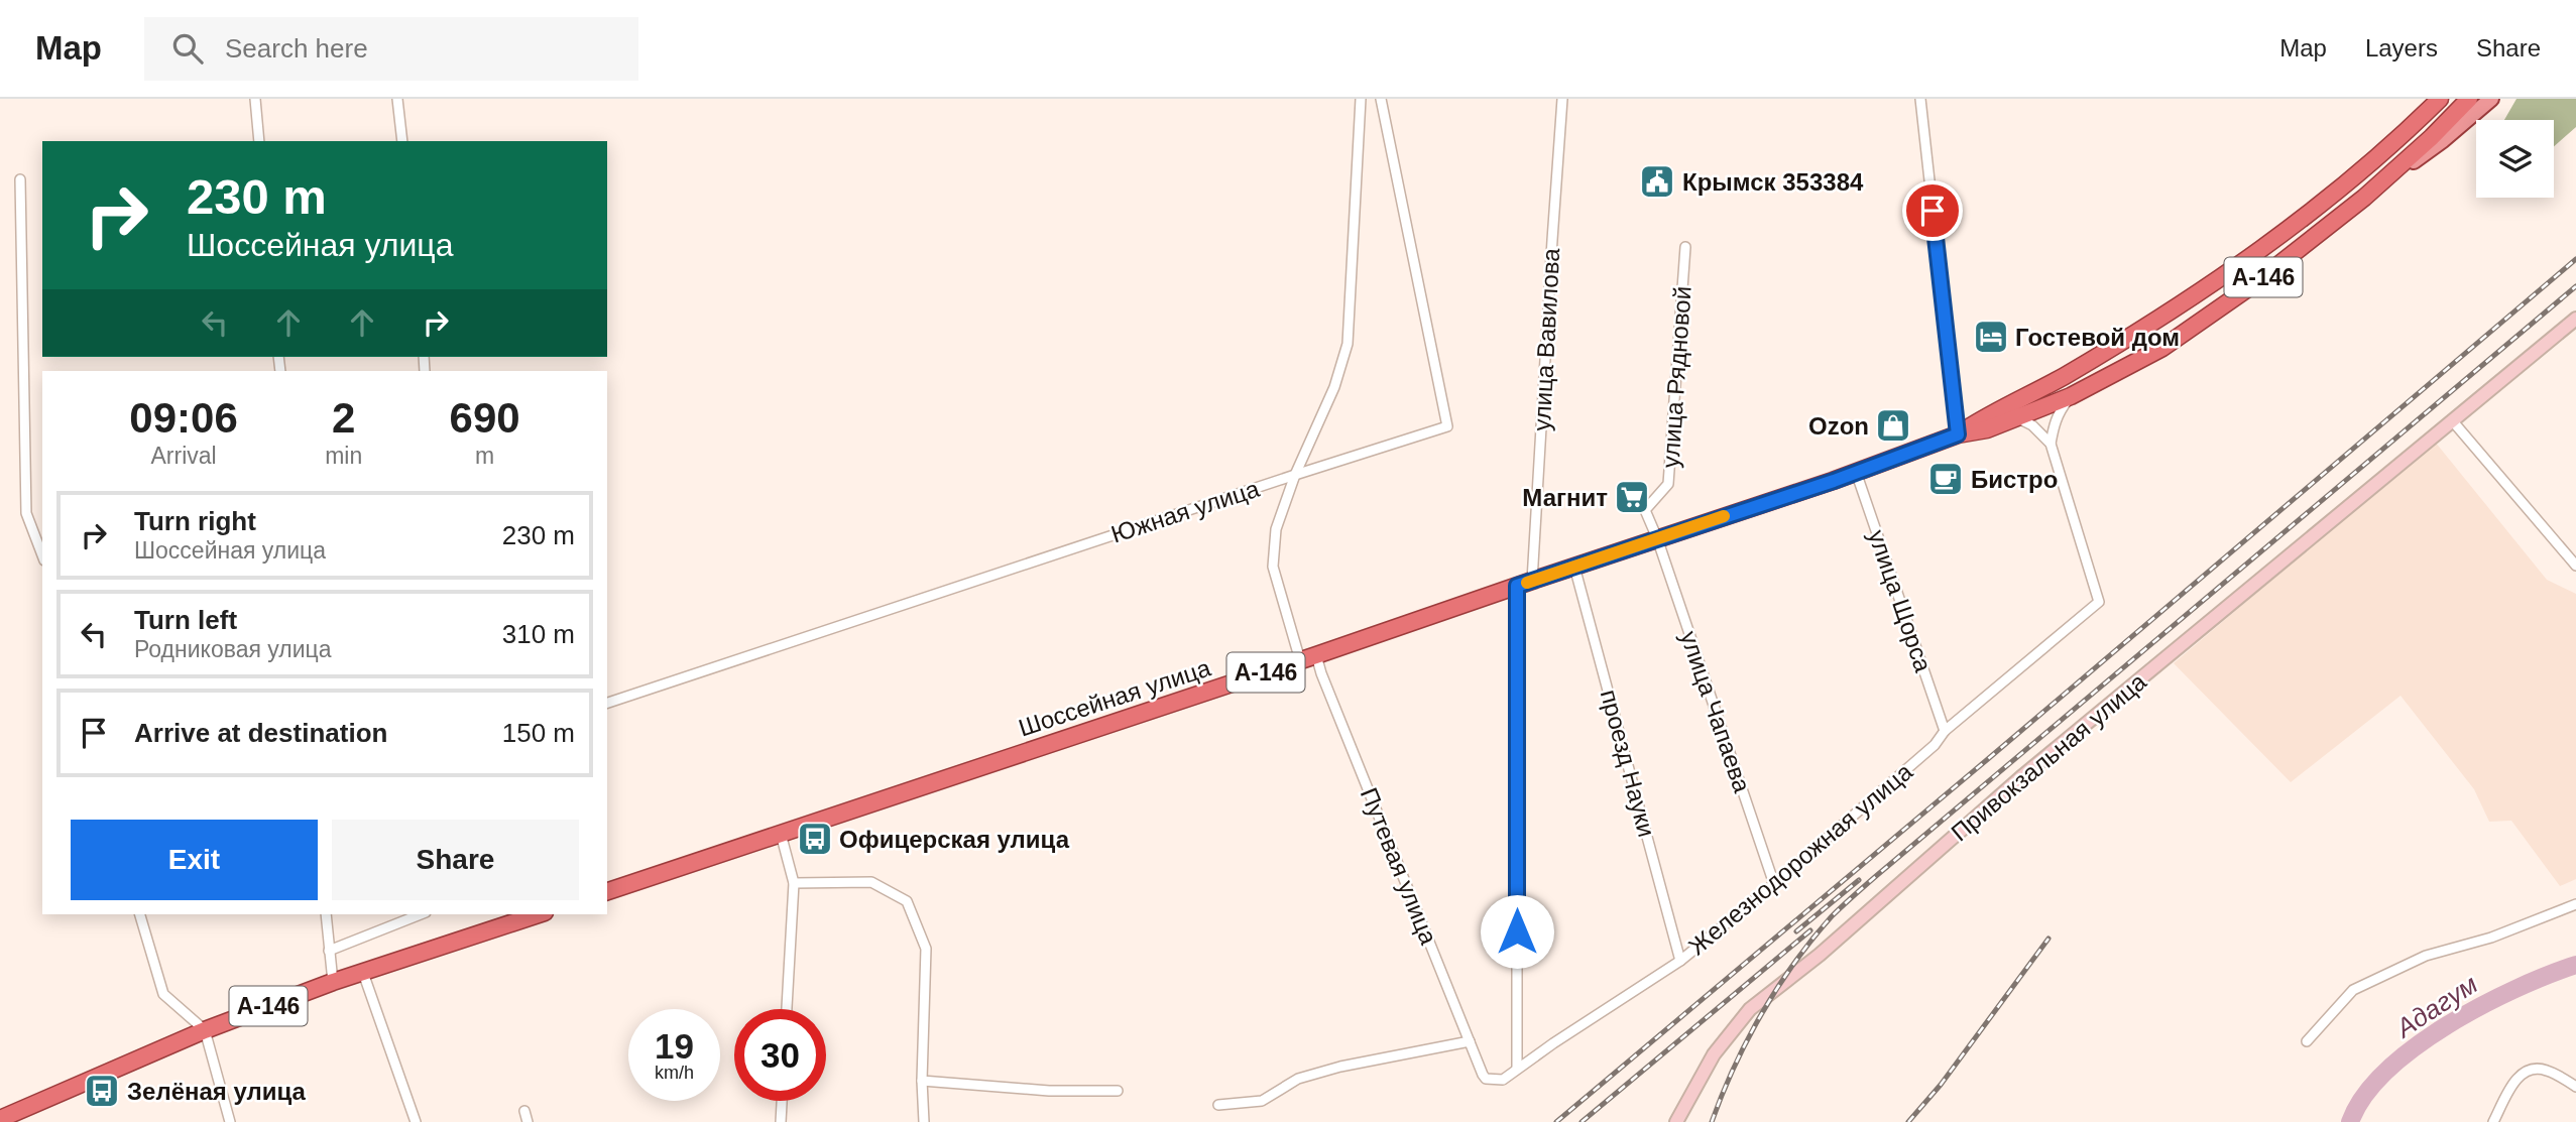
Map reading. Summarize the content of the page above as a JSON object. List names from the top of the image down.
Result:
{
  "streets": {
    "highway": ["А-146", "Шоссейная улица"],
    "main road": ["Привокзальная улица"],
    "street": [
      "улица Вавилова",
      "улица Рядновой",
      "Южная улица",
      "улица Щорса",
      "улица Чапаева",
      "проезд Науки",
      "Железнодорожная улица",
      "Путевая улица"
    ]
  },
  "crossings": [
    ["А-146", "Шоссейная улица"],
    ["улица Вавилова", "Шоссейная улица"],
    ["улица Вавилова", "Железнодорожная улица"],
    ["улица Рядновой", "Шоссейная улица"],
    ["улица Рядновой", "улица Чапаева"],
    ["Южная улица", "Путевая улица"],
    ["улица Щорса", "Шоссейная улица"],
    ["улица Щорса", "Железнодорожная улица"],
    ["Шоссейная улица", "улица Чапаева"],
    ["Шоссейная улица", "проезд Науки"],
    ["Шоссейная улица", "Путевая улица"],
    ["улица Чапаева", "Железнодорожная улица"],
    ["проезд Науки", "Железнодорожная улица"],
    ["Железнодорожная улица", "Путевая улица"]
  ],
  "water": ["Адагум"],
  "places": {
    "public building": ["Крымск 353384"],
    "hotel": ["Гостевой дом"],
    "shop": ["Ozon"],
    "cafe": ["Бистро"],
    "supermarket": ["Магнит"],
    "bus stop": ["Офицерская улица", "Зелёная улица"]
  },
  "page": {
    "header": "Map",
    "search": "Search here",
    "nav": ["Map", "Layers", "Share"],
    "turn": ["230 m", "Шоссейная улица"],
    "eta": [
      "09:06",
      "Arrival",
      "2",
      "min",
      "690",
      "m"
    ],
    "list": [
      {
        "name": "Turn right",
        "note": "Шоссейная улица",
        "value": "230 m"
      },
      {
        "name": "Turn left",
        "note": "Родниковая улица",
        "value": "310 m"
      },
      {
        "name": "Arrive at destination",
        "value": "150 m"
      }
    ],
    "buttons": ["Exit", "Share"],
    "speed": "19 km/h",
    "limit": "30"
  }
}
